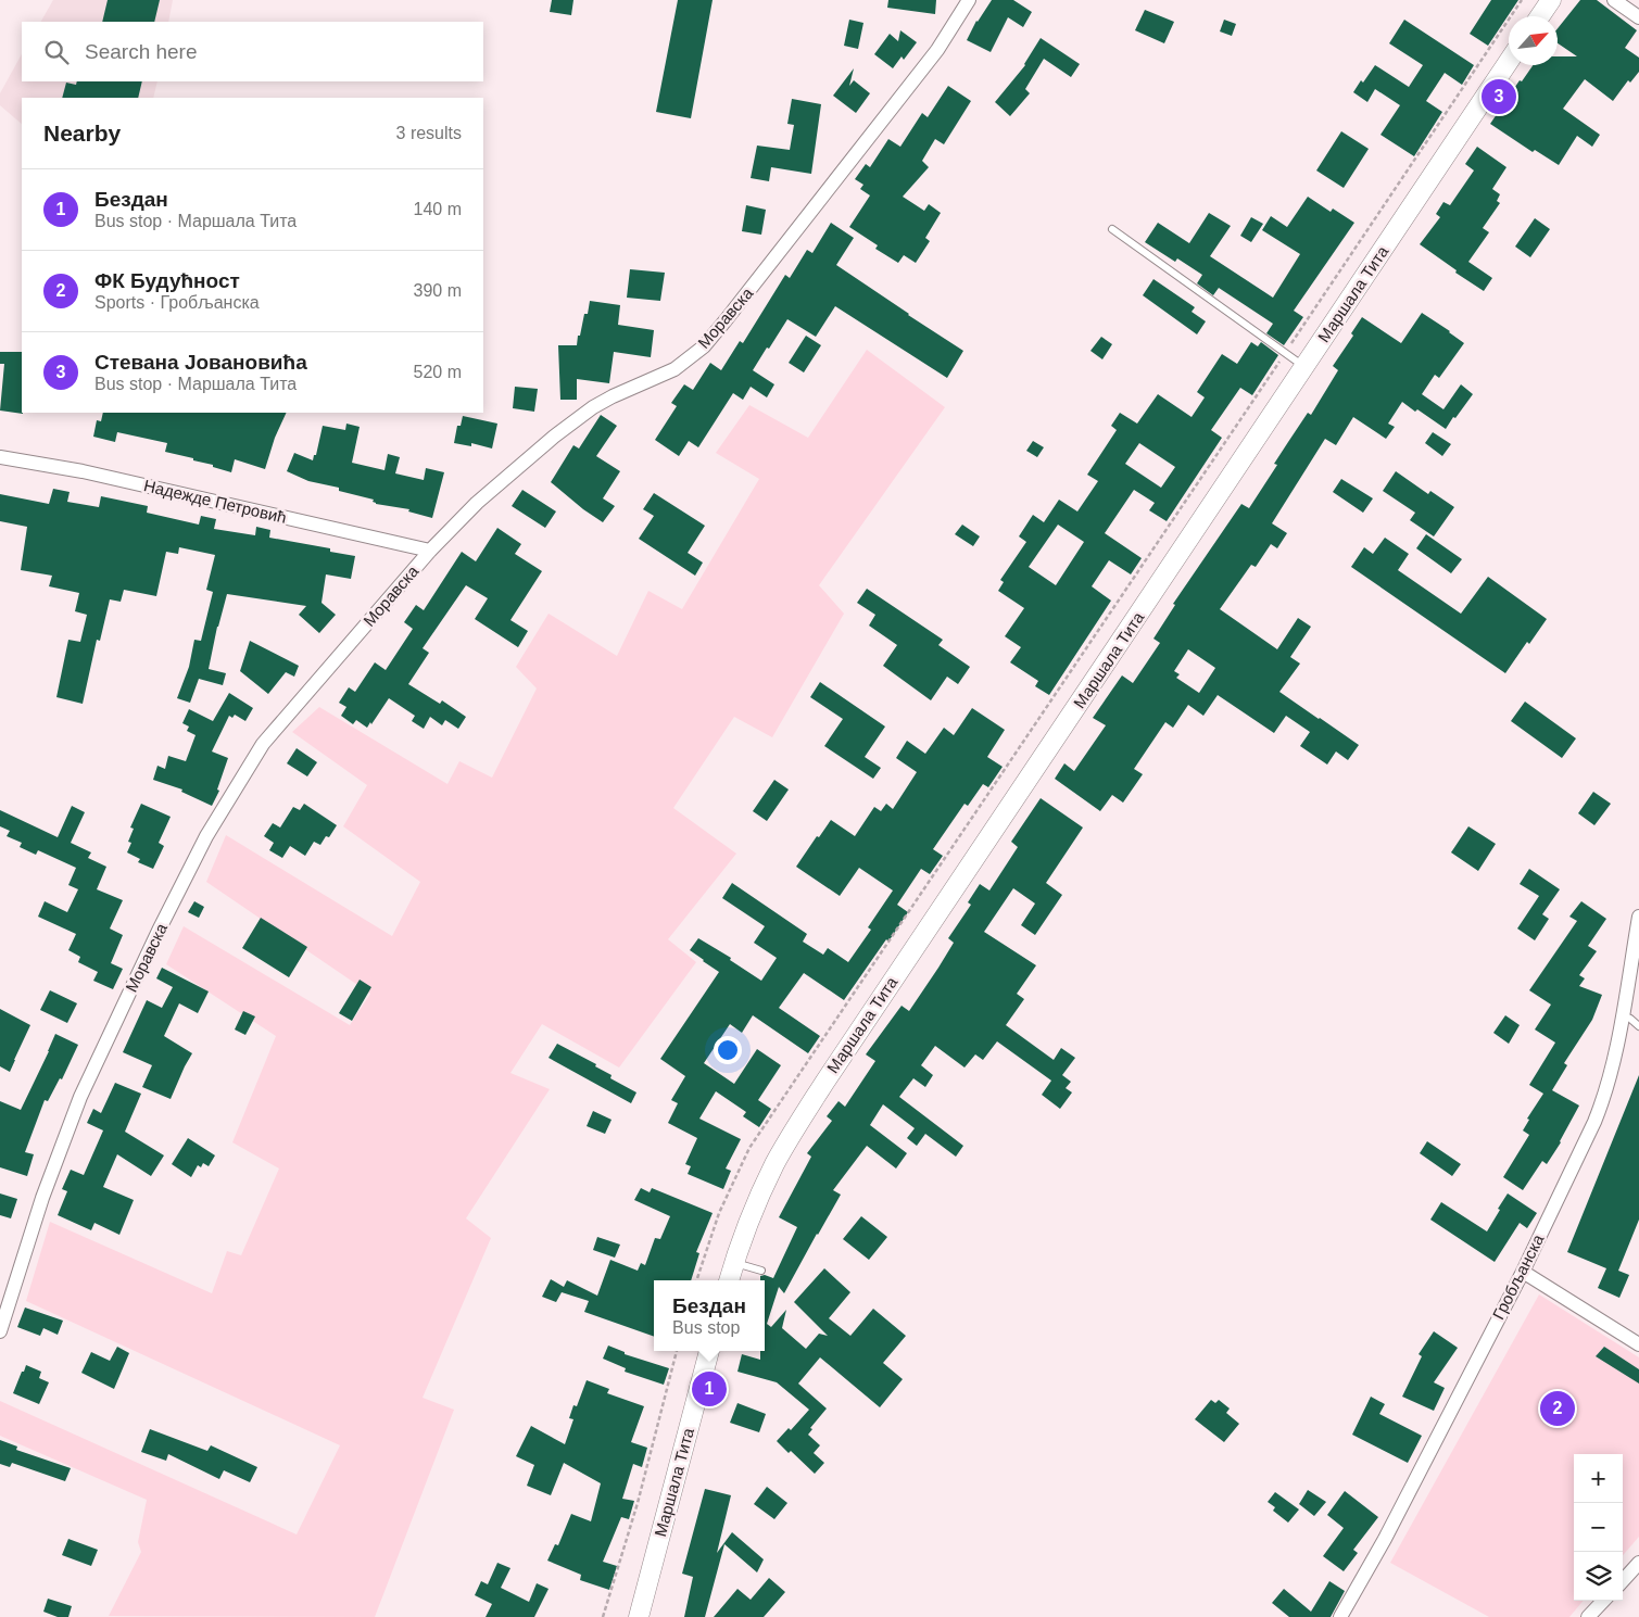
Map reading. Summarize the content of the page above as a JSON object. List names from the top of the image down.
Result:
{
  "streets": {
    "main road": ["Маршала Тита"],
    "street": ["Моравска", "Надежде Петровић", "Гробљанска"]
  },
  "crossings": [
    ["Моравска", "Надежде Петровић"]
  ],
  "north": "top right",
  "page": {
    "search": "Search here",
    "pins": ["3", "1", "2"],
    "heading": ["Nearby", "3 results"],
    "list": [
      {
        "mark": "1",
        "name": "Бездан",
        "note": "Bus stop · Маршала Тита",
        "value": "140 m"
      },
      {
        "mark": "2",
        "name": "ФК Будућност",
        "note": "Sports · Гробљанска",
        "value": "390 m"
      },
      {
        "mark": "3",
        "name": "Стевана Јовановића",
        "note": "Bus stop · Маршала Тита",
        "value": "520 m"
      }
    ],
    "popup": ["Бездан", "Bus stop"],
    "map_buttons": ["+", "−"]
  }
}
